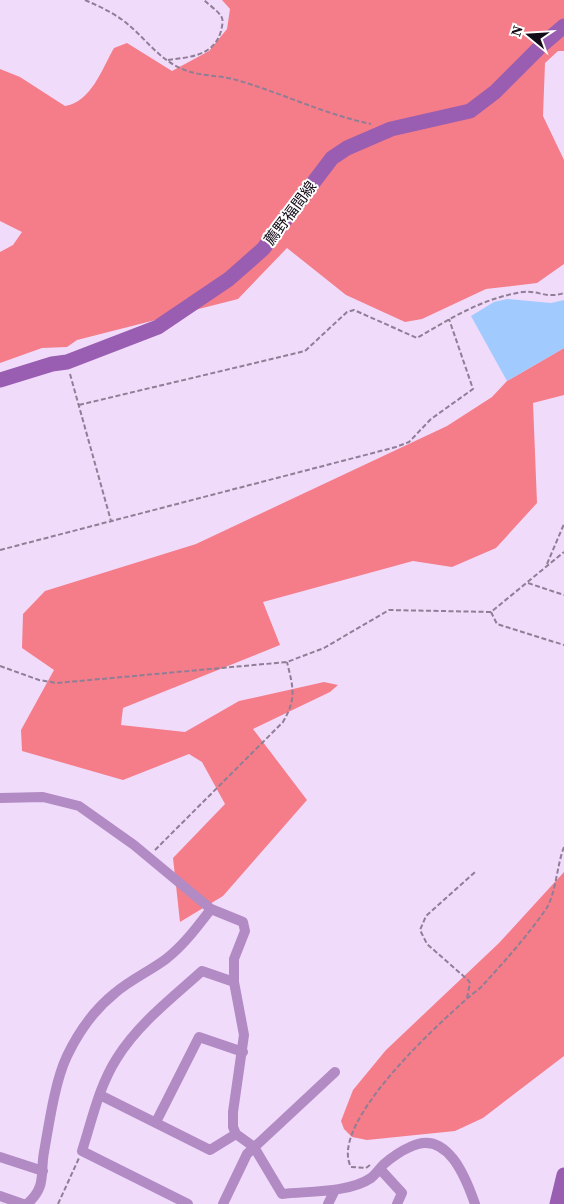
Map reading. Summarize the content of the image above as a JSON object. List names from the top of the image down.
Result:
{
  "streets": {
    "main road": ["薦野福間線"]
  },
  "north": "left"
}
